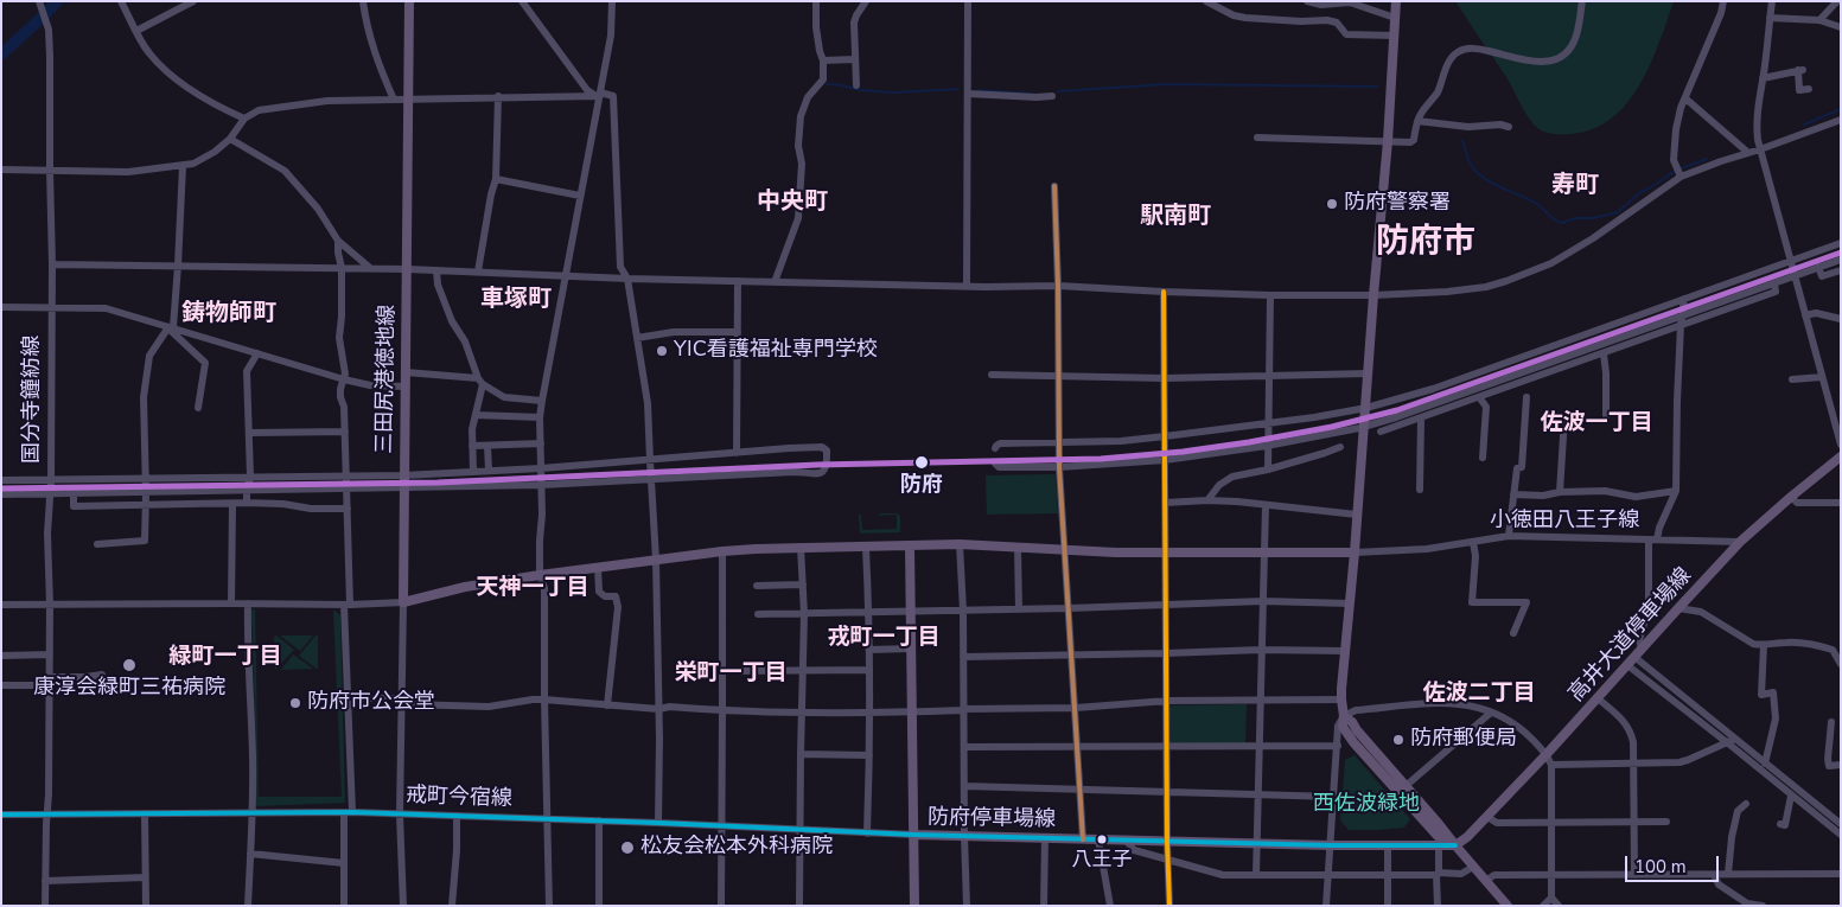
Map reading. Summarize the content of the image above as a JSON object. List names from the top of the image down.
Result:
{
  "streets": {
    "main road": ["三田尻港徳地線", "高井大道停車場線", "防府停車場線"],
    "street": ["国分寺鐘紡線", "小徳田八王子線", "戒町今宿線"]
  },
  "crossings": [
    ["国分寺鐘紡線", "戒町今宿線"],
    ["小徳田八王子線", "高井大道停車場線"],
    ["高井大道停車場線", "防府停車場線"],
    ["戒町今宿線", "防府停車場線"]
  ],
  "districts": [
    "寿町",
    "中央町",
    "駅南町",
    "防府市",
    "車塚町",
    "鋳物師町",
    "佐波一丁目",
    "天神一丁目",
    "戎町一丁目",
    "緑町一丁目",
    "栄町一丁目",
    "佐波二丁目"
  ],
  "parks": ["西佐波緑地"],
  "places": [
    "防府警察署",
    "YIC看護福祉専門学校",
    "防府",
    "康淳会緑町三祐病院",
    "防府市公会堂",
    "防府郵便局",
    "八王子",
    "松友会松本外科病院"
  ],
  "scale_bar": "100 m"
}
